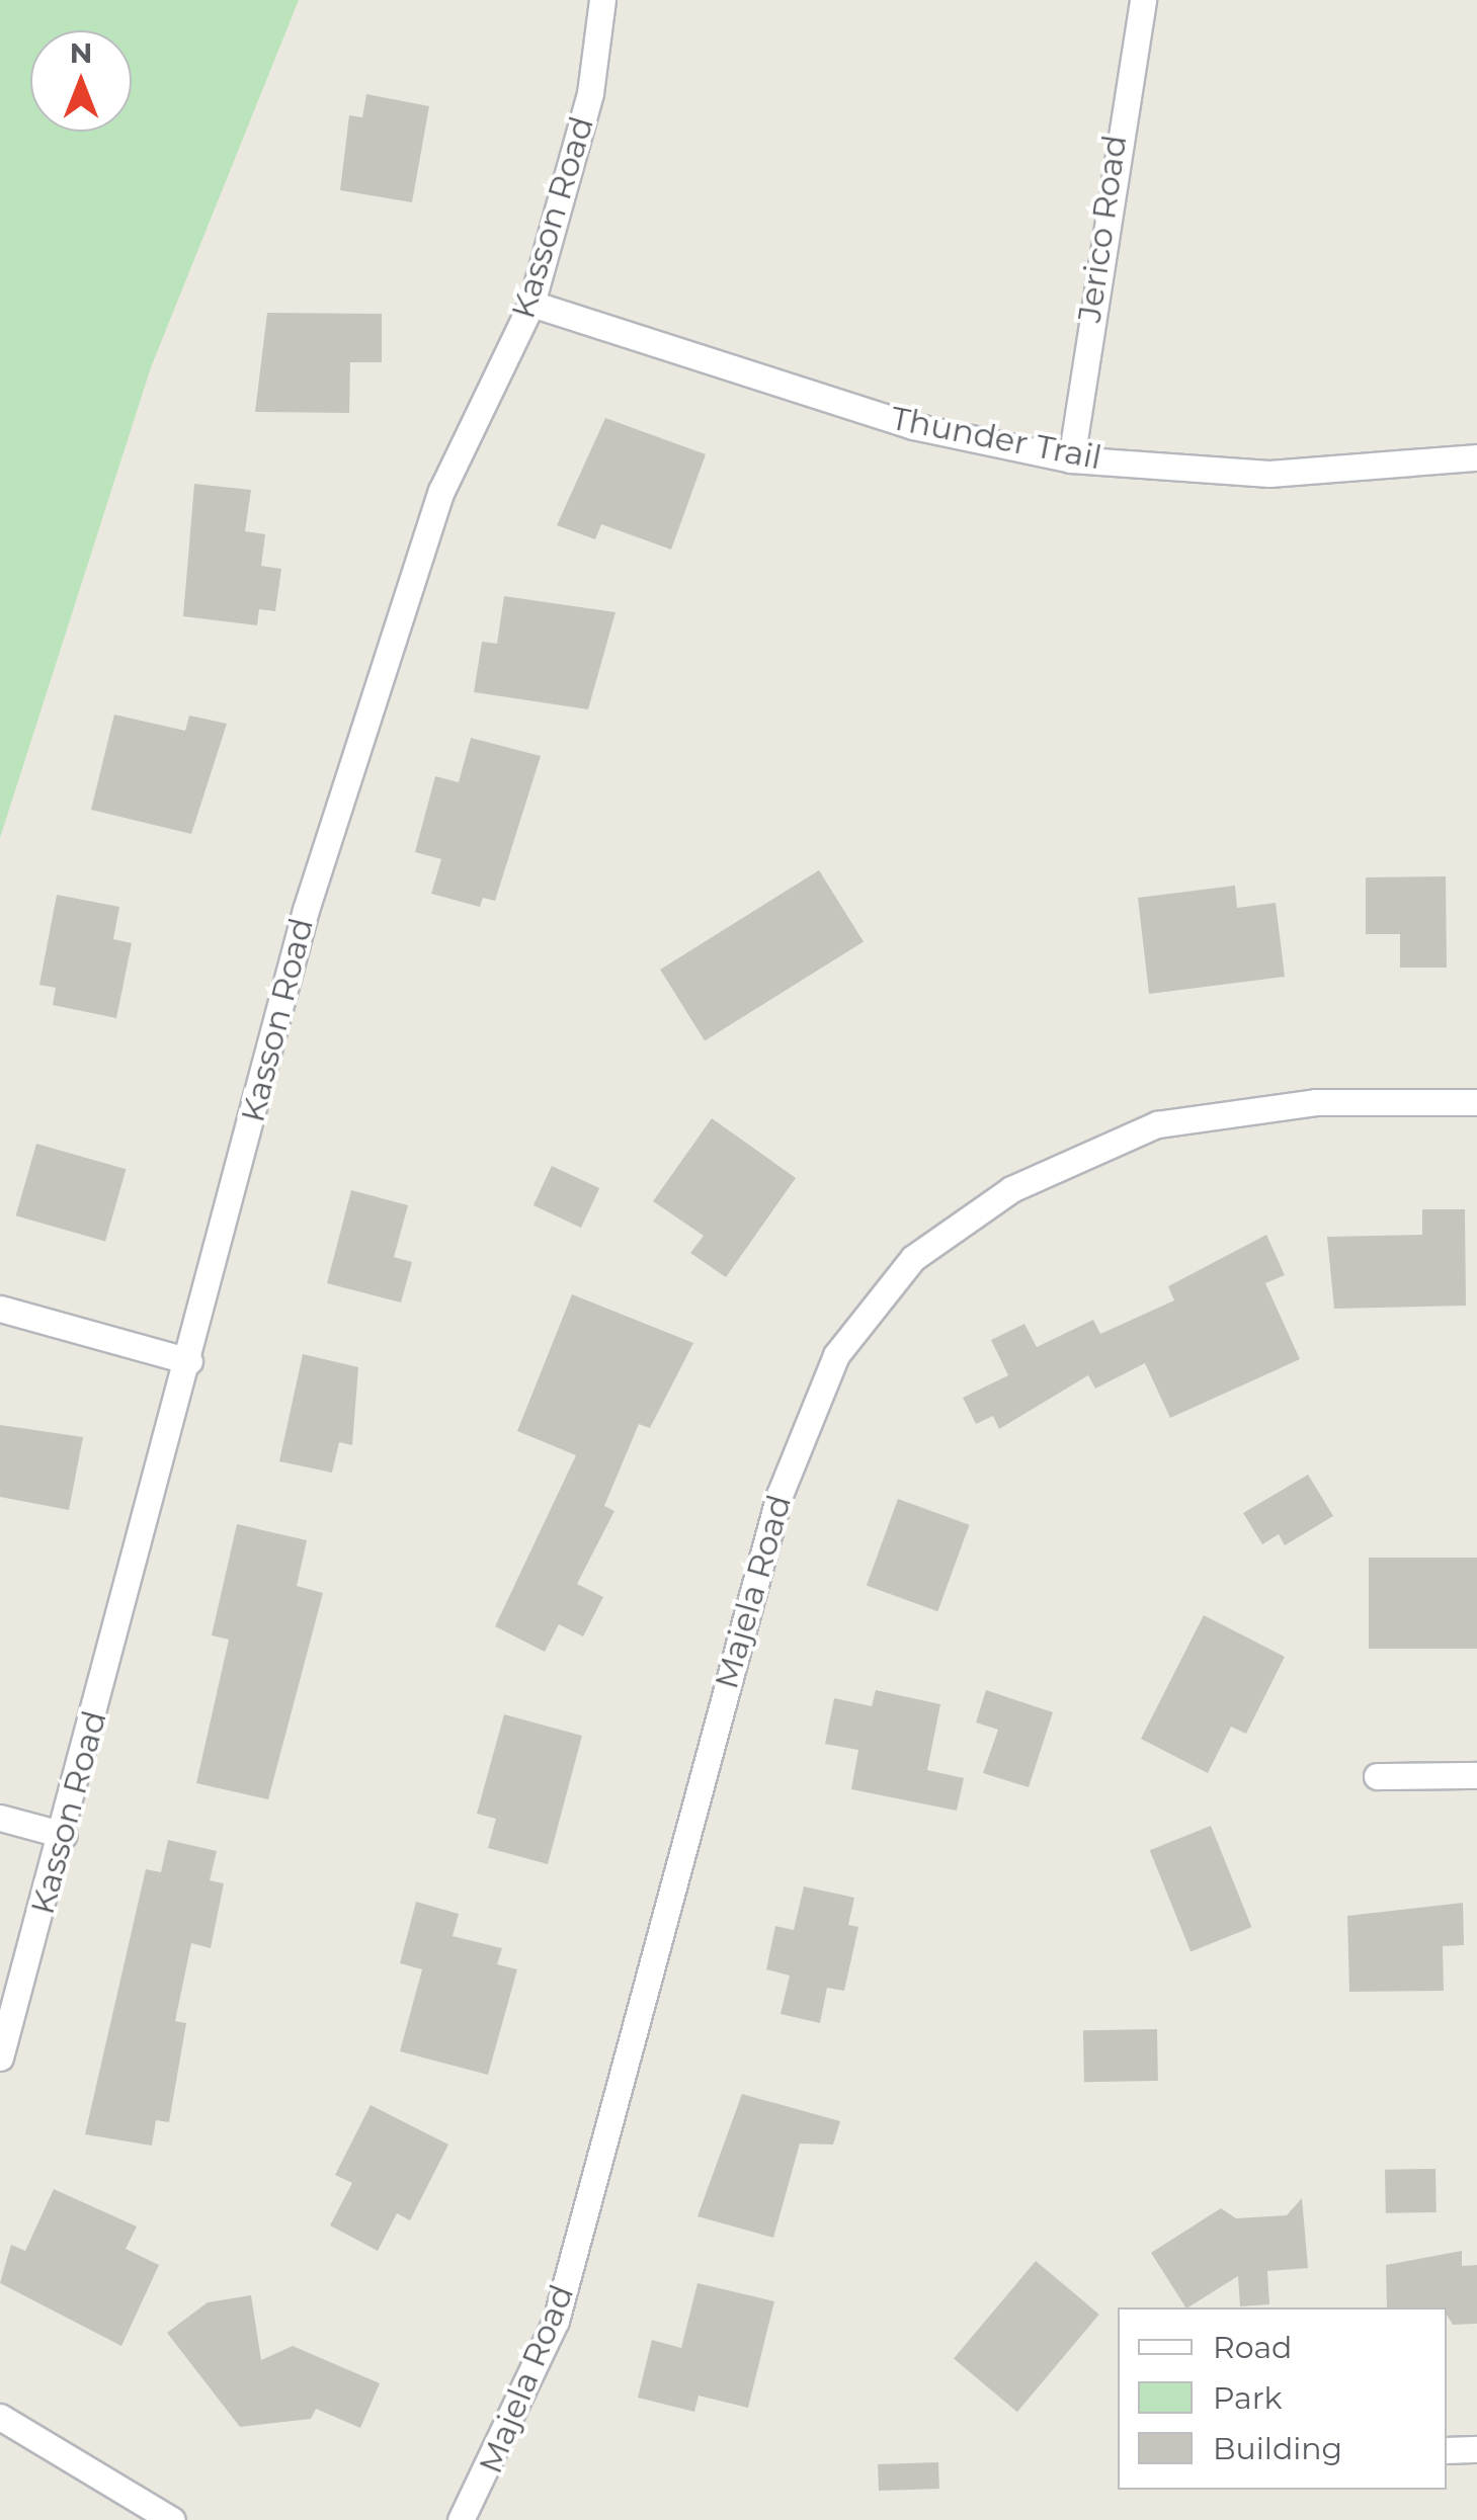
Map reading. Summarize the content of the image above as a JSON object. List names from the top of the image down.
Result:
{
  "streets": {
    "street": [
      "Kasson Road",
      "Jerico Road",
      "Thunder Trail",
      "Majela Road"
    ]
  },
  "crossings": [
    ["Kasson Road", "Thunder Trail"],
    ["Jerico Road", "Thunder Trail"]
  ],
  "legend": ["Road", "Park", "Building"],
  "north": "top"
}
